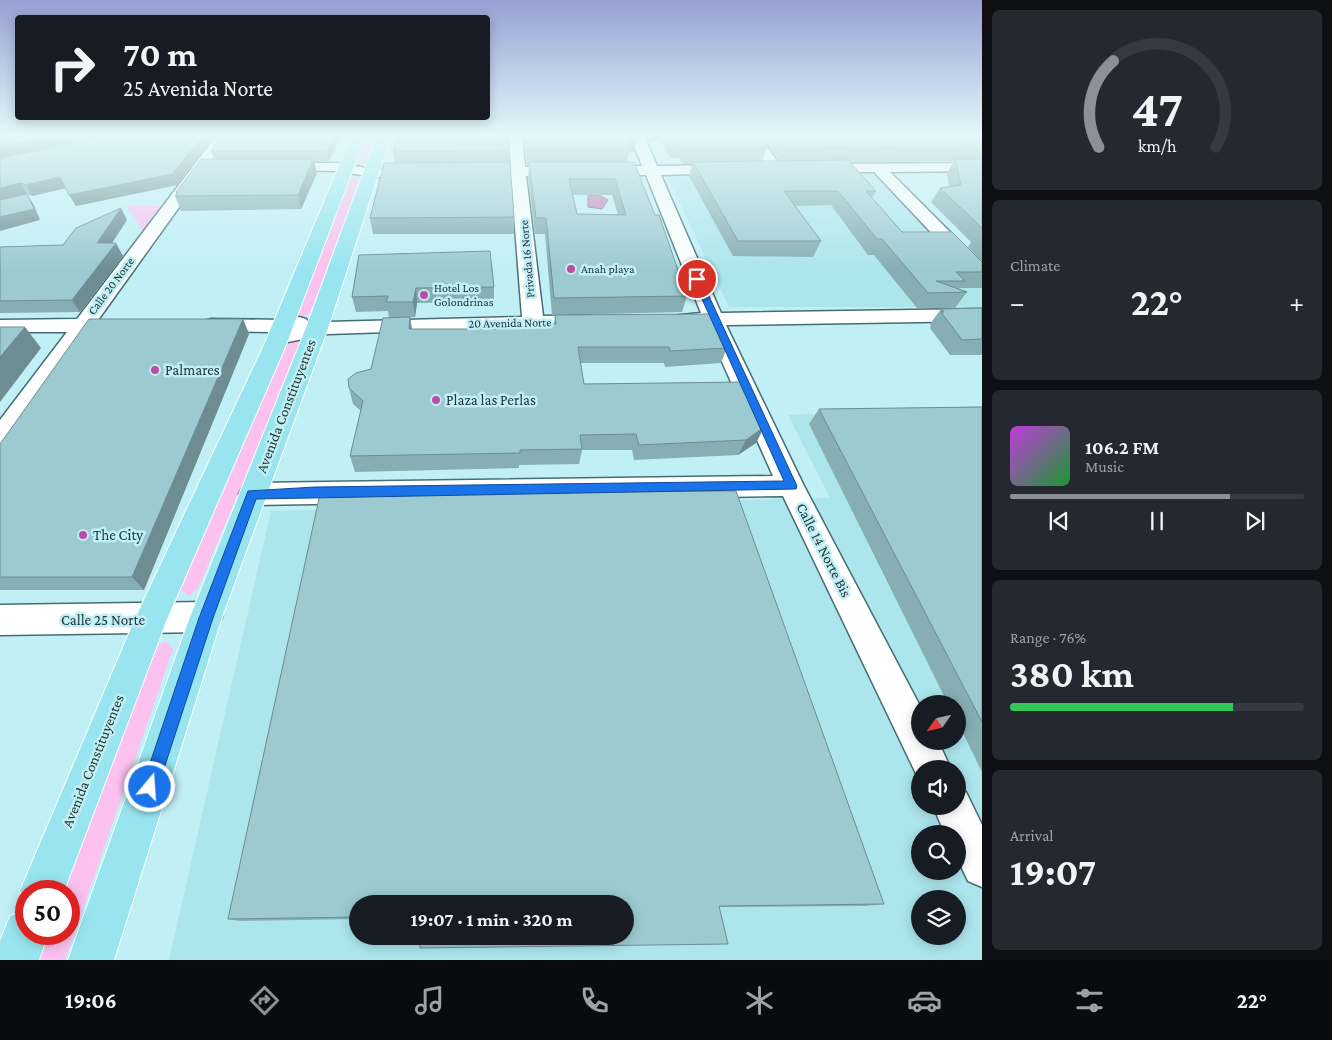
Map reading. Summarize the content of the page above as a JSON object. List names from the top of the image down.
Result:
{
  "streets": {
    "main road": ["Avenida Constituyentes"],
    "street": [
      "Privada 16 Norte",
      "Calle 20 Norte",
      "20 Avenida Norte",
      "Calle 14 Norte Bis",
      "Calle 25 Norte"
    ]
  },
  "crossings": [
    ["Privada 16 Norte", "20 Avenida Norte"],
    ["20 Avenida Norte", "Avenida Constituyentes"],
    ["Avenida Constituyentes", "Calle 25 Norte"]
  ],
  "places": [
    "Anah playa",
    "Hotel Los Golondrinas",
    "Palmares",
    "Plaza las Perlas",
    "The City"
  ],
  "north": "bottom left",
  "page": {
    "turn": ["70 m", "25 Avenida Norte"],
    "tile": [
      "Climate",
      ["Range · 76%", "380 km"],
      ["Arrival", "19:07"]
    ],
    "heat": ["−", "22°", "+"],
    "song": ["106.2 FM", "Music"],
    "limit": "50",
    "trip": "19:07 · 1 min · 320 m",
    "tabs": ["19:06", "22°"],
    "gauge": ["47", "km/h"]
  }
}
